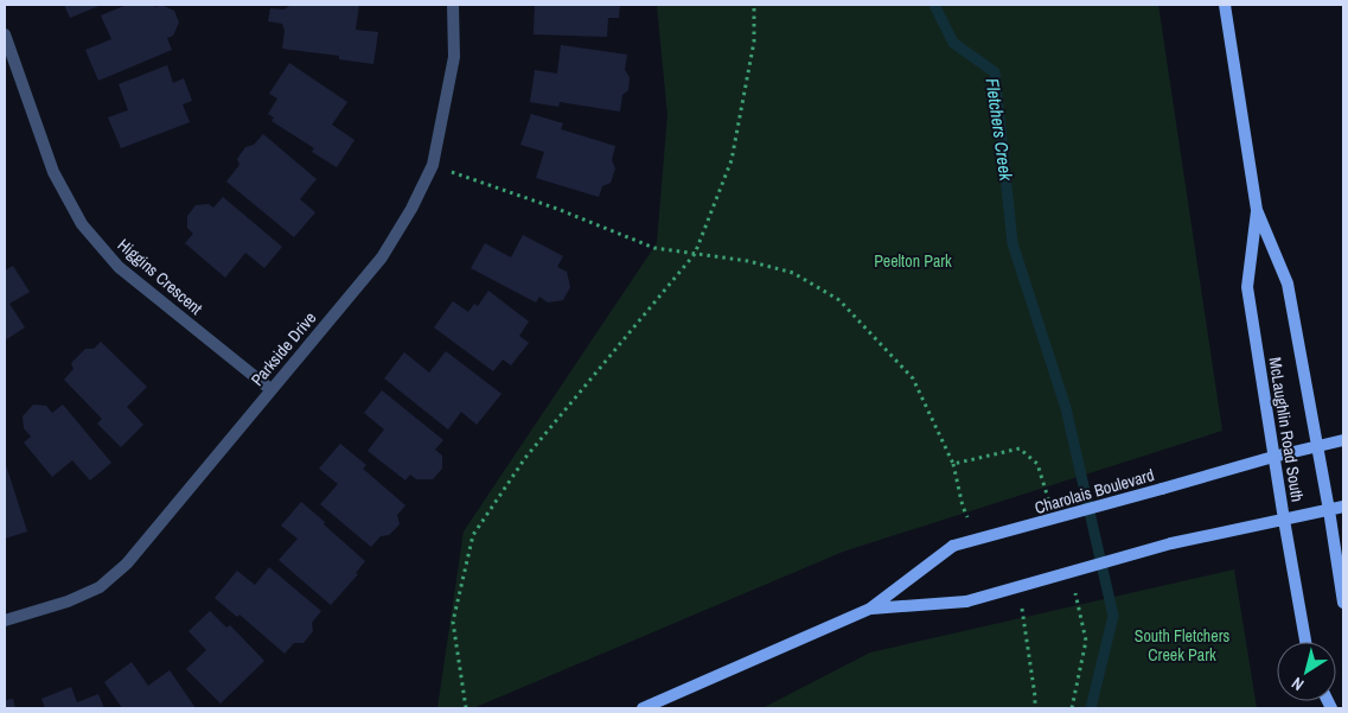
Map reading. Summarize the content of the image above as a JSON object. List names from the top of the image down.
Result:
{
  "streets": {
    "street": [
      "Higgins Crescent",
      "Parkside Drive",
      "McLaughlin Road South",
      "Charolais Boulevard"
    ]
  },
  "crossings": [
    ["Higgins Crescent", "Parkside Drive"],
    ["McLaughlin Road South", "Charolais Boulevard"]
  ],
  "water": ["Fletchers Creek"],
  "parks": ["Peelton Park", "South Fletchers Creek Park"],
  "north": "bottom left"
}
